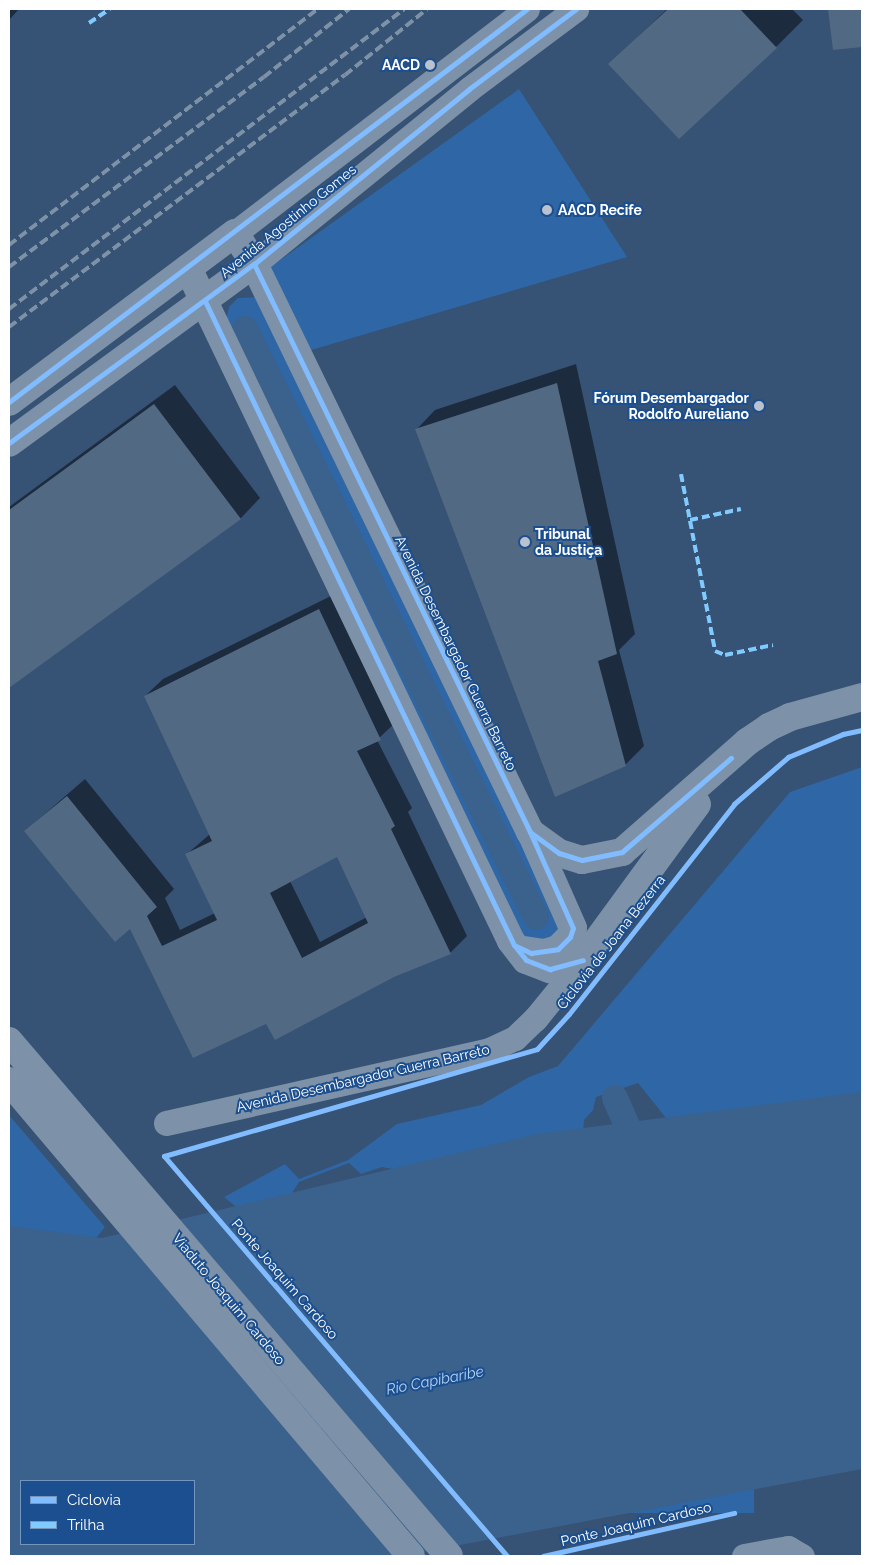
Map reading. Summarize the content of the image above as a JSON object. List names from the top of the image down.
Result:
{
  "streets": {
    "street": ["Avenida Agostinho Gomes", "Avenida Desembargador Guerra Barreto", "Viaduto Joaquim Cardoso"],
    "cycle path": ["Ciclovia de Joana Bezerra", "Ponte Joaquim Cardoso"]
  },
  "crossings": [
    ["Avenida Agostinho Gomes", "Avenida Desembargador Guerra Barreto"]
  ],
  "water": ["Rio Capibaribe"],
  "places": [
    "AACD",
    "AACD Recife",
    "Fórum Desembargador Rodolfo Aureliano",
    "Tribunal da Justiça"
  ],
  "legend": ["Ciclovia", "Trilha"]
}
